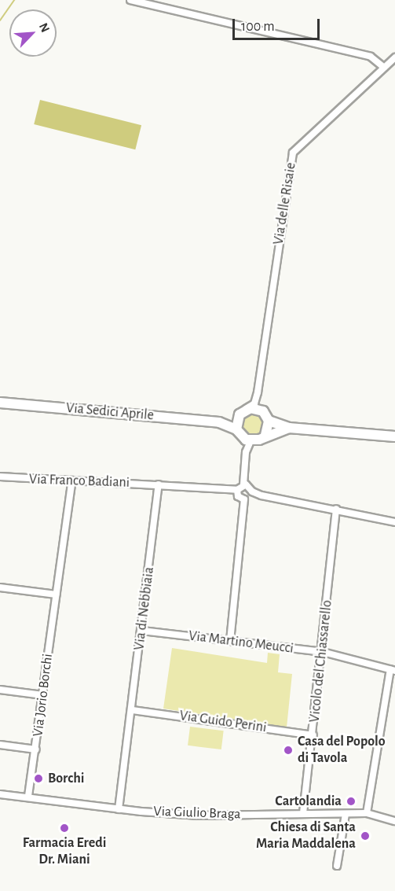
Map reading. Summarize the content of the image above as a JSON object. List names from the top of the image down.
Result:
{
  "streets": {
    "main road": ["Via Sedici Aprile"],
    "street": [
      "Via delle Risaie",
      "Via Franco Badiani",
      "Via di Nebbiaia",
      "Via Martino Meucci",
      "Vicolo del Chiassarello",
      "Via Jorio Borchi",
      "Via Guido Perini",
      "Via Giulio Braga"
    ]
  },
  "crossings": [
    ["Via delle Risaie", "Via Sedici Aprile"],
    ["Via Franco Badiani", "Via di Nebbiaia"],
    ["Via Franco Badiani", "Via Jorio Borchi"],
    ["Via di Nebbiaia", "Via Martino Meucci"],
    ["Via di Nebbiaia", "Via Guido Perini"],
    ["Via di Nebbiaia", "Via Giulio Braga"],
    ["Via Martino Meucci", "Vicolo del Chiassarello"],
    ["Vicolo del Chiassarello", "Via Guido Perini"],
    ["Vicolo del Chiassarello", "Via Giulio Braga"],
    ["Via Jorio Borchi", "Via Giulio Braga"]
  ],
  "places": [
    "Casa del Popolo di Tavola",
    "Borchi",
    "Cartolandia",
    "Farmacia Eredi Dr. Miani",
    "Chiesa di Santa Maria Maddalena"
  ],
  "scale_bar": "100 m",
  "north": "top right"
}
